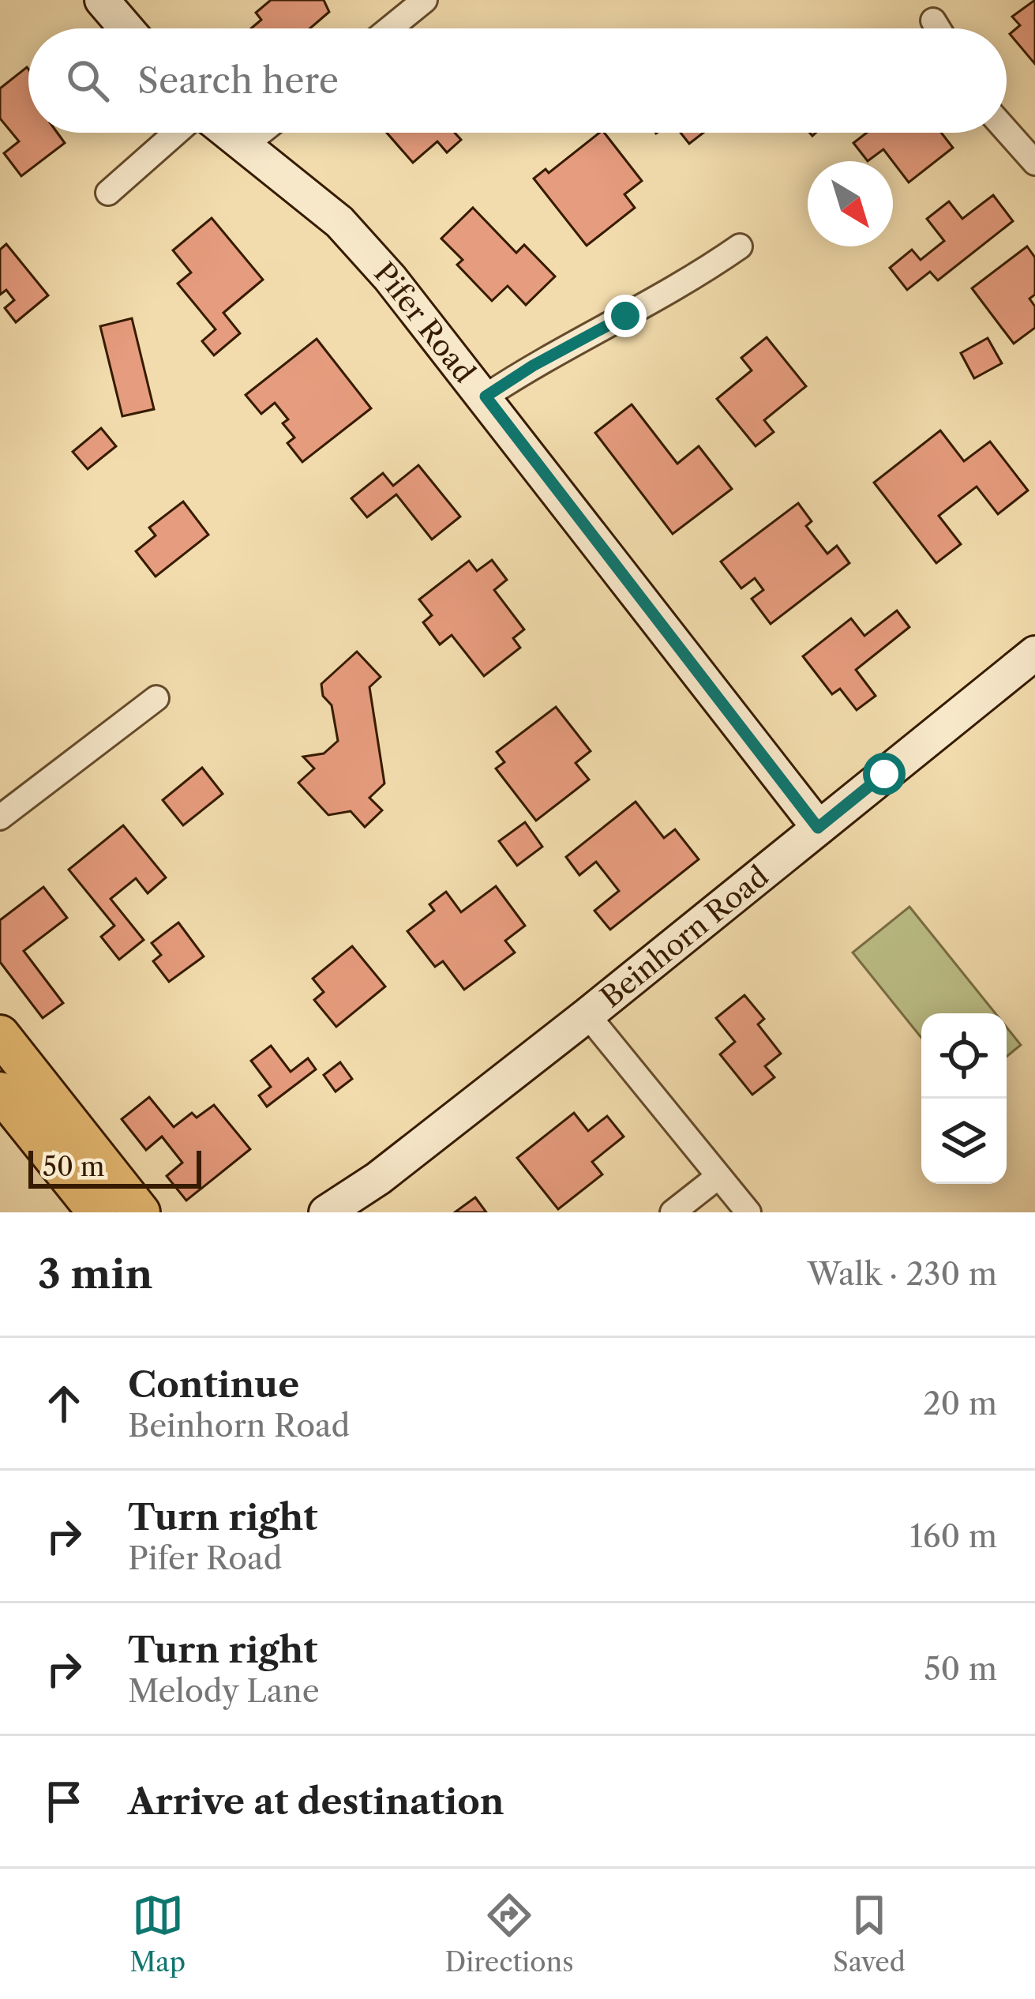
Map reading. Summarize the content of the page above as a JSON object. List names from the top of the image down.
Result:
{
  "streets": {
    "street": ["Pifer Road", "Beinhorn Road"]
  },
  "crossings": [
    ["Pifer Road", "Beinhorn Road"]
  ],
  "scale_bar": "50 m",
  "north": "bottom right",
  "page": {
    "search": "Search here",
    "scale": "50 m",
    "heading": ["3 min", "Walk · 230 m"],
    "list": [
      ["Continue", "Beinhorn Road", "20 m"],
      ["Turn right", "Pifer Road", "160 m"],
      ["Turn right", "Melody Lane", "50 m"],
      "Arrive at destination"
    ],
    "nav": ["Map", "Directions", "Saved"]
  }
}
